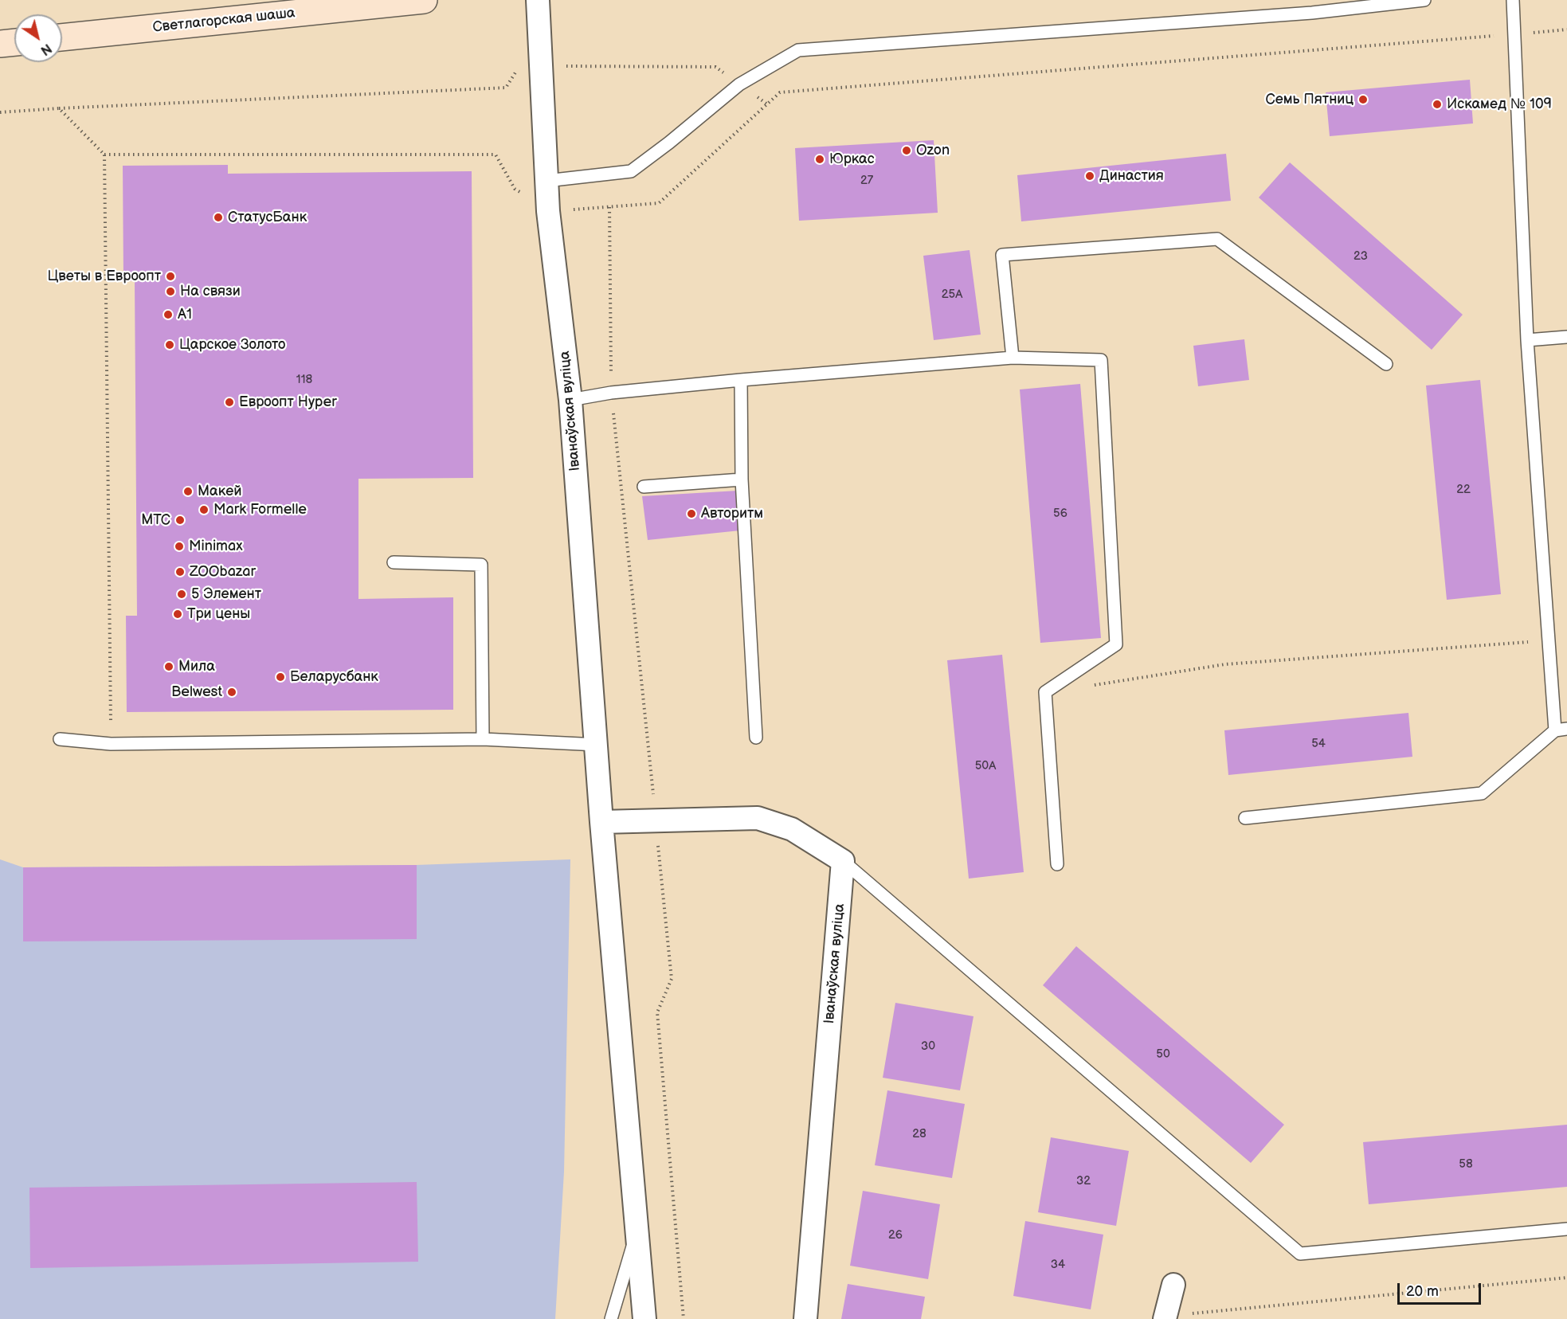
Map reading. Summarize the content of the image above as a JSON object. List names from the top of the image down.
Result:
{
  "streets": {
    "main road": ["Светлагорская шаша"],
    "street": ["Іванаўская вуліца"]
  },
  "places": [
    "Семь Пятниц",
    "Искамед № 109",
    "Ozon",
    "Юркас",
    "Династия",
    "СтатусБанк",
    "Цветы в Евроопт",
    "На связи",
    "A1",
    "Царское Золото",
    "Евроопт Hyper",
    "Макей",
    "Mark Formelle",
    "Авторитм",
    "МТС",
    "Minimax",
    "ZOObazar",
    "5 Элемент",
    "Три цены",
    "Мила",
    "Беларусбанк",
    "Belwest"
  ],
  "house_numbers": [
    "27",
    "23",
    "25А",
    "118",
    "22",
    "56",
    "54",
    "50А",
    "30",
    "50",
    "28",
    "58",
    "32",
    "26",
    "34"
  ],
  "scale_bar": "20 m",
  "north": "bottom right"
}
